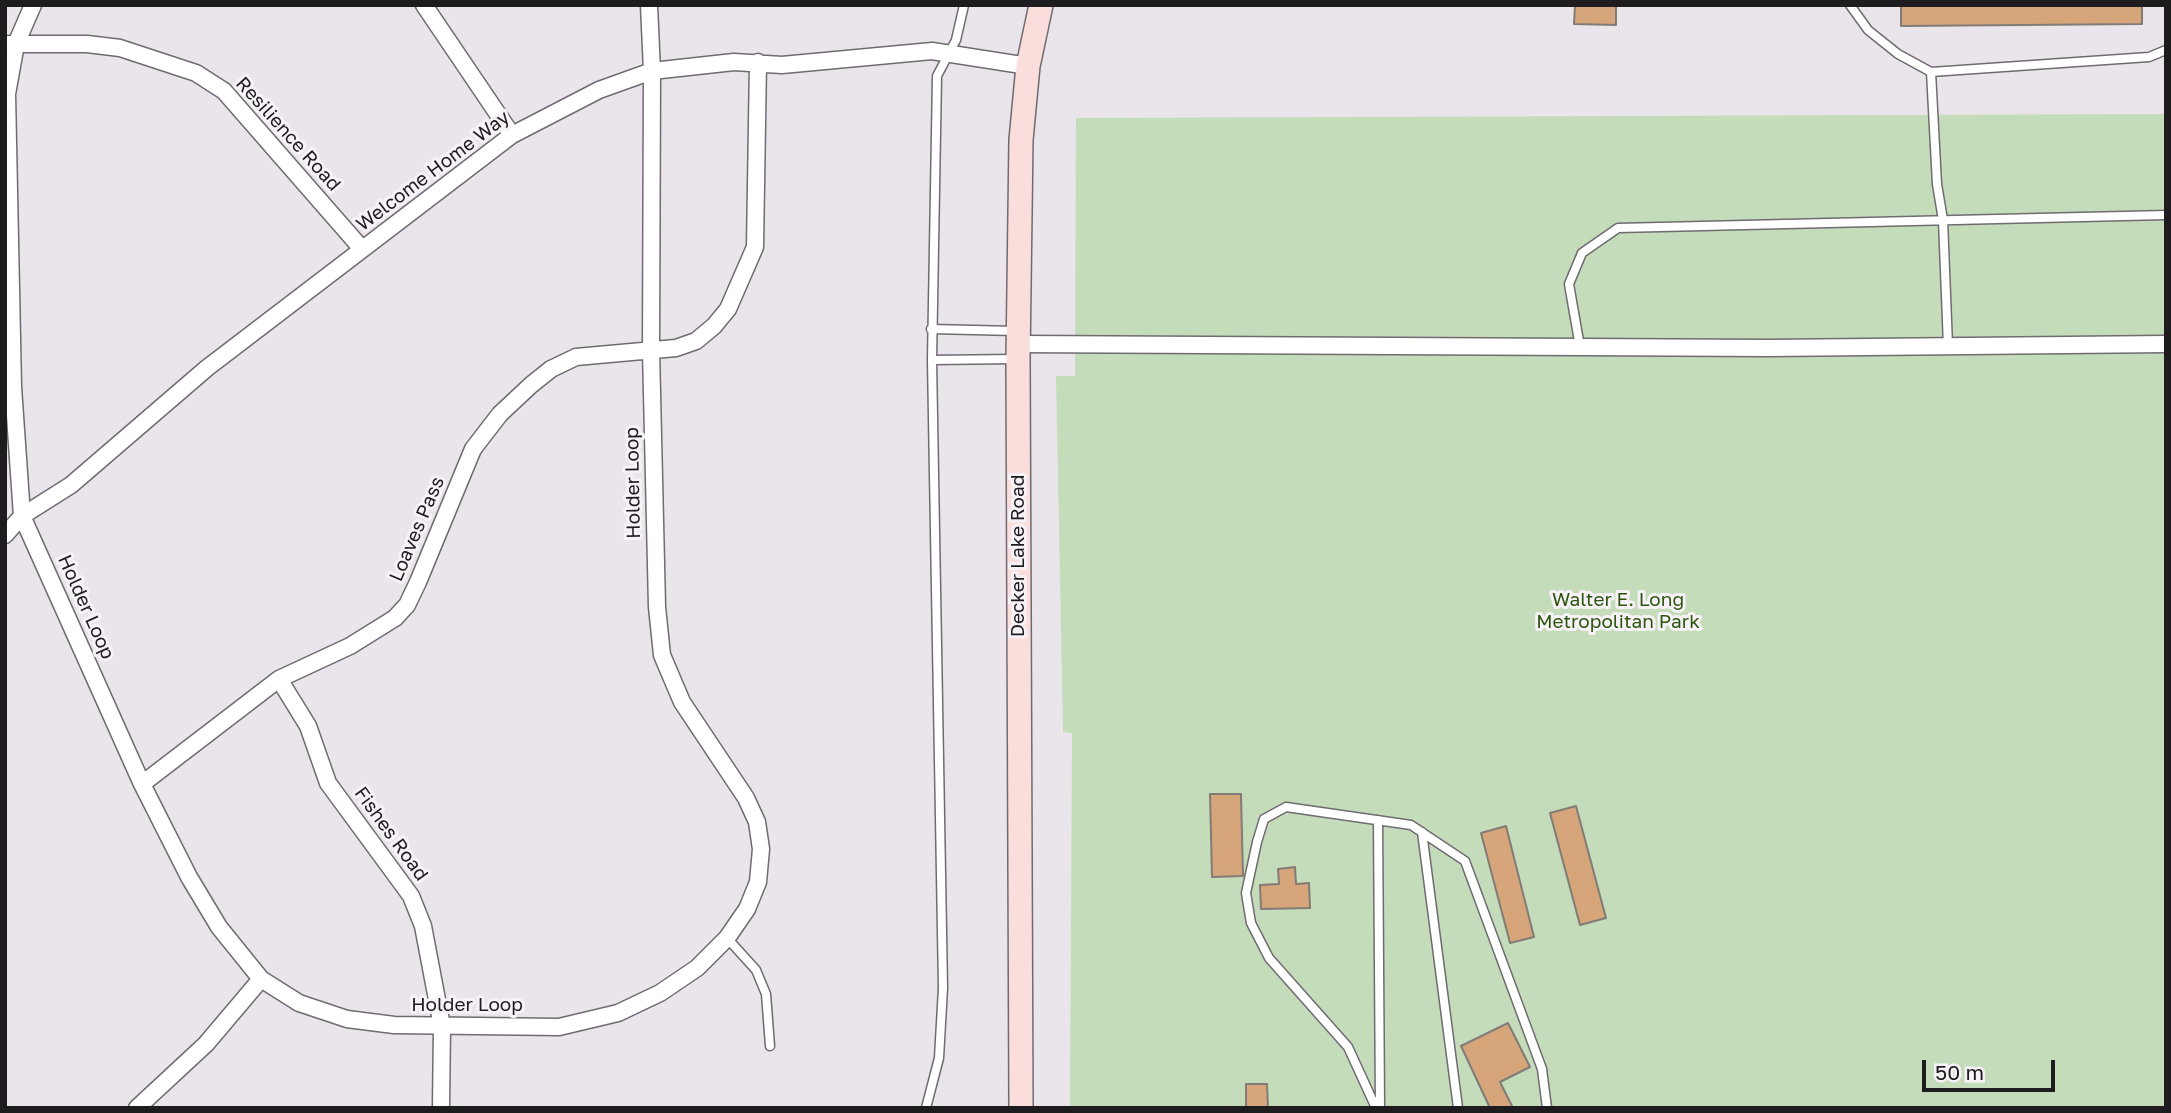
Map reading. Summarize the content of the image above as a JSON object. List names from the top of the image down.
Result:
{
  "streets": {
    "main road": ["Decker Lake Road"],
    "street": [
      "Resilience Road",
      "Welcome Home Way",
      "Holder Loop",
      "Loaves Pass",
      "Fishes Road"
    ]
  },
  "crossings": [
    ["Resilience Road", "Welcome Home Way"],
    ["Resilience Road", "Holder Loop"],
    ["Welcome Home Way", "Holder Loop"],
    ["Welcome Home Way", "Loaves Pass"],
    ["Welcome Home Way", "Decker Lake Road"],
    ["Holder Loop", "Loaves Pass"],
    ["Holder Loop", "Fishes Road"],
    ["Loaves Pass", "Fishes Road"]
  ],
  "parks": ["Walter E. Long Metropolitan Park"],
  "scale_bar": "50 m"
}
